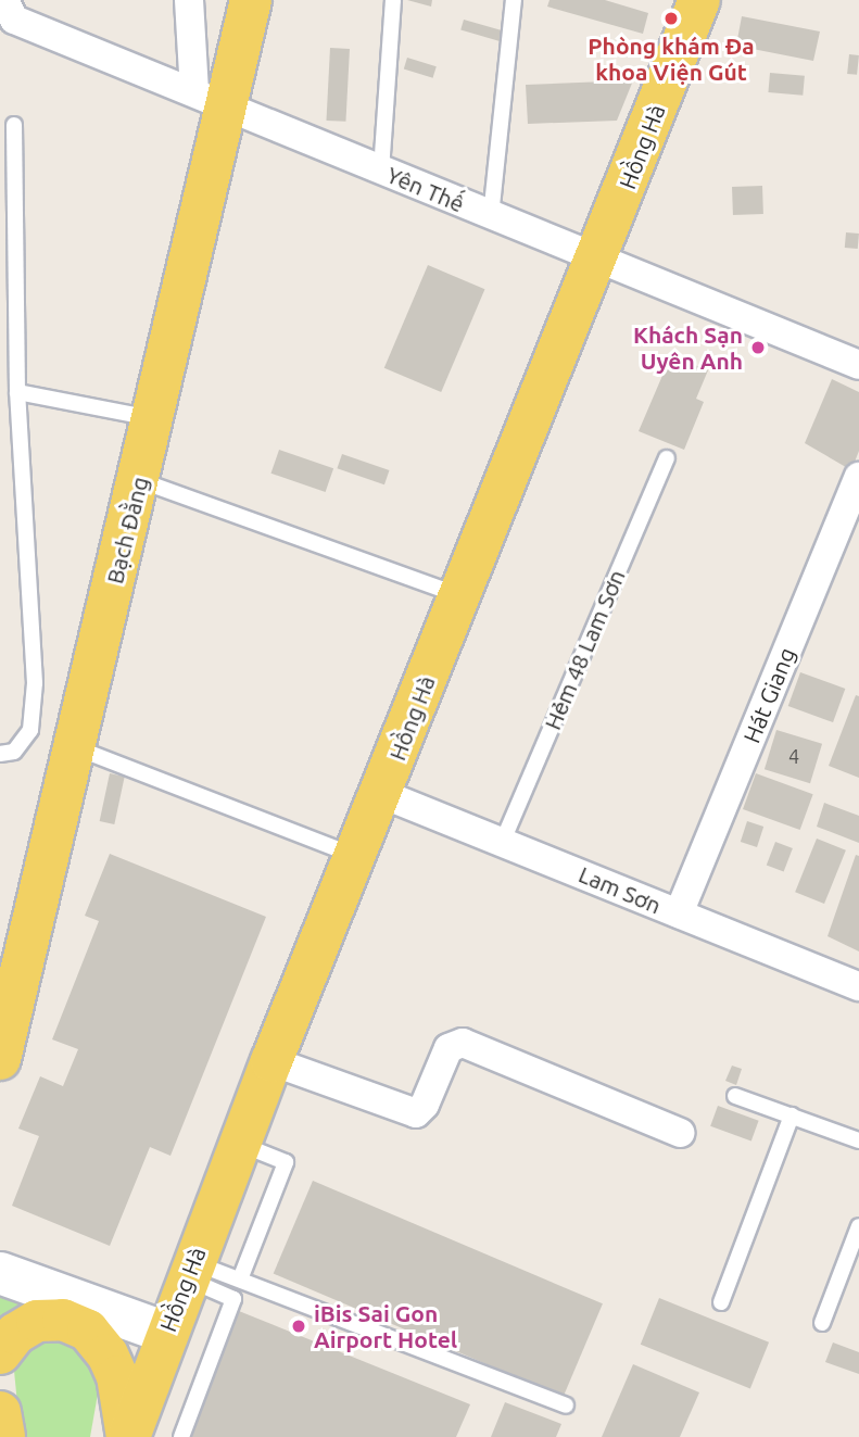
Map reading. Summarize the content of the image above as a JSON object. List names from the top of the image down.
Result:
{
  "streets": {
    "main road": ["Hồng Hà", "Bạch Đằng"],
    "street": ["Yên Thế", "Hát Giang", "Lam Sơn"],
    "lane": ["Hẻm 48 Lam Sơn"]
  },
  "crossings": [
    ["Hồng Hà", "Yên Thế"],
    ["Hồng Hà", "Lam Sơn"],
    ["Yên Thế", "Bạch Đằng"],
    ["Hẻm 48 Lam Sơn", "Lam Sơn"],
    ["Hát Giang", "Lam Sơn"]
  ],
  "places": ["Phòng khám Đa khoa Viện Gút", "Khách Sạn Uyên Anh", "iBis Sai Gon Airport Hotel"],
  "house_numbers": ["4"]
}
